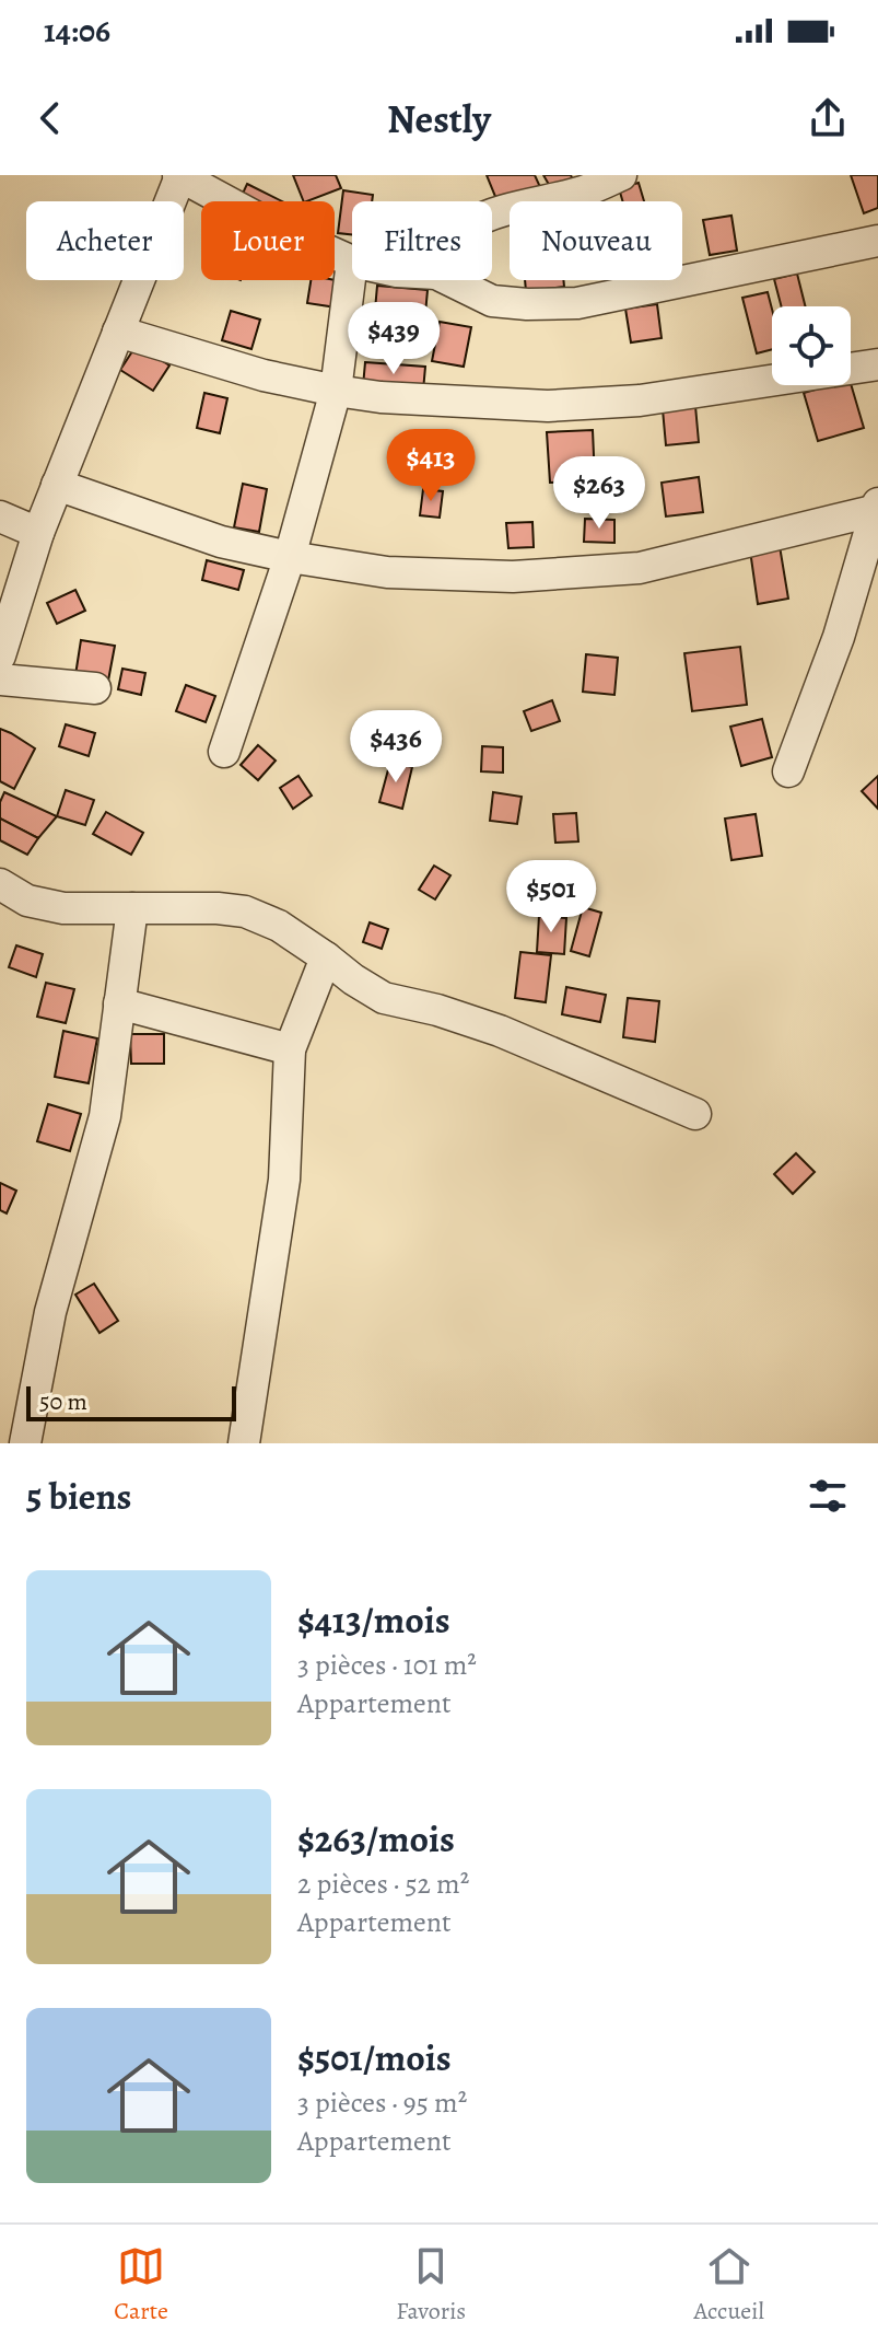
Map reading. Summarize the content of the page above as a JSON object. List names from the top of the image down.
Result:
{
  "scale_bar": "50 m",
  "page": {
    "status": "14:06",
    "header": "Nestly",
    "chip": [
      "Acheter",
      "Louer",
      "Filtres",
      "Nouveau"
    ],
    "price": [
      "$439",
      "$413",
      "$263",
      "$436",
      "$501"
    ],
    "scale": "50 m",
    "heading": "5 biens",
    "list": [
      {
        "name": "$413/mois",
        "note": "3 pièces · 101 m² · Appartement"
      },
      {
        "name": "$263/mois",
        "note": "2 pièces · 52 m² · Appartement"
      },
      {
        "name": "$501/mois",
        "note": "3 pièces · 95 m² · Appartement"
      }
    ],
    "tabs": ["Carte", "Favoris", "Accueil"]
  }
}
